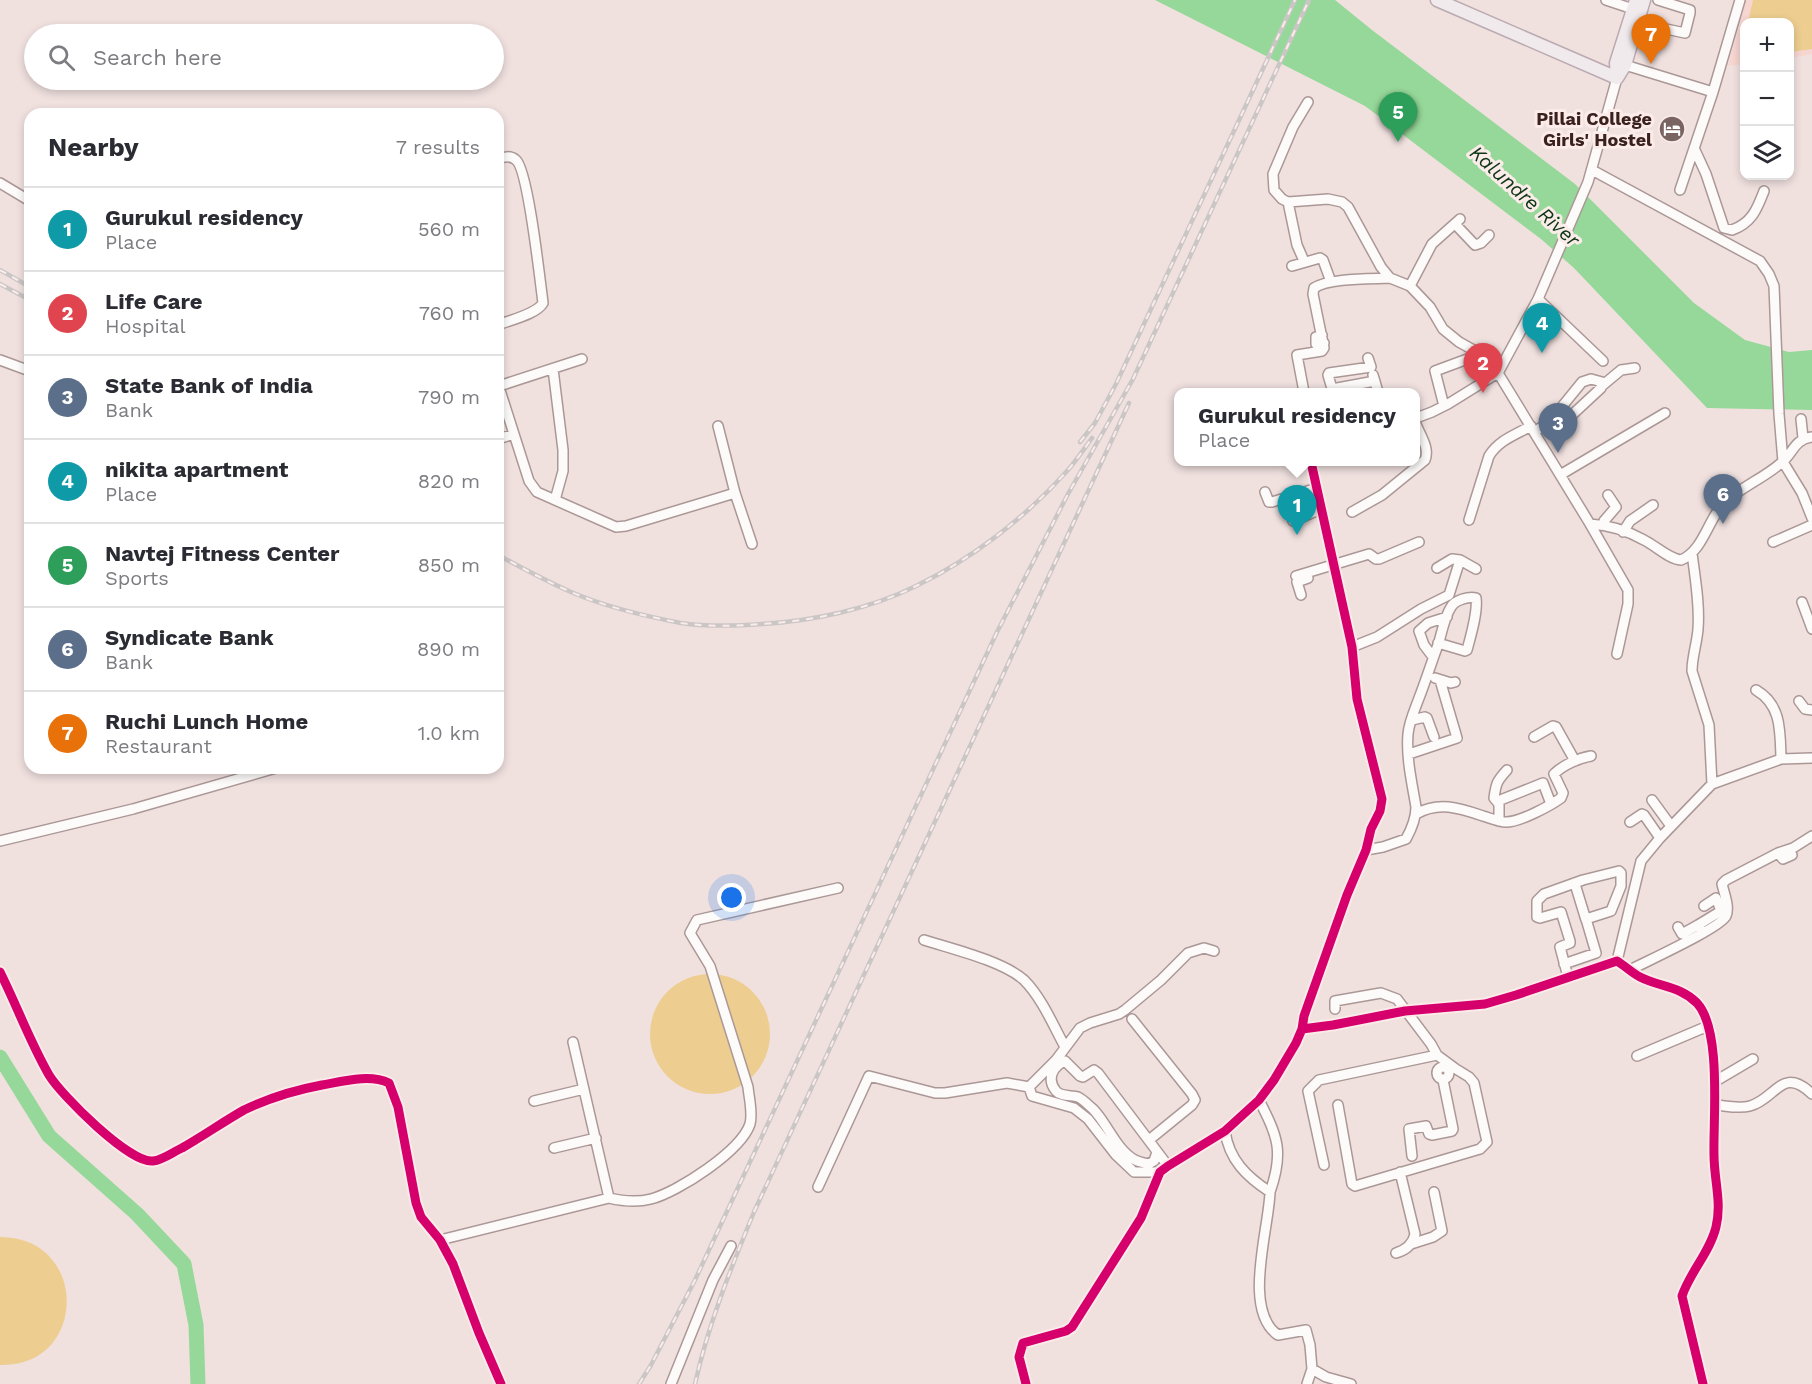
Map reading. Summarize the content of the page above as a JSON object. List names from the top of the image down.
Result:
{
  "water": ["Kalundre River"],
  "places": {
    "hotel": ["Pillai College Girls' Hostel"]
  },
  "page": {
    "pins": [
      "7",
      "5",
      "4",
      "2",
      "3",
      "6",
      "1"
    ],
    "map_buttons": ["+", "−"],
    "search": "Search here",
    "heading": ["Nearby", "7 results"],
    "list": [
      {
        "mark": "1",
        "name": "Gurukul residency",
        "note": "Place",
        "value": "560 m"
      },
      {
        "mark": "2",
        "name": "Life Care",
        "note": "Hospital",
        "value": "760 m"
      },
      {
        "mark": "3",
        "name": "State Bank of India",
        "note": "Bank",
        "value": "790 m"
      },
      {
        "mark": "4",
        "name": "nikita apartment",
        "note": "Place",
        "value": "820 m"
      },
      {
        "mark": "5",
        "name": "Navtej Fitness Center",
        "note": "Sports",
        "value": "850 m"
      },
      {
        "mark": "6",
        "name": "Syndicate Bank",
        "note": "Bank",
        "value": "890 m"
      },
      {
        "mark": "7",
        "name": "Ruchi Lunch Home",
        "note": "Restaurant",
        "value": "1.0 km"
      }
    ],
    "popup": ["Gurukul residency", "Place"]
  }
}
